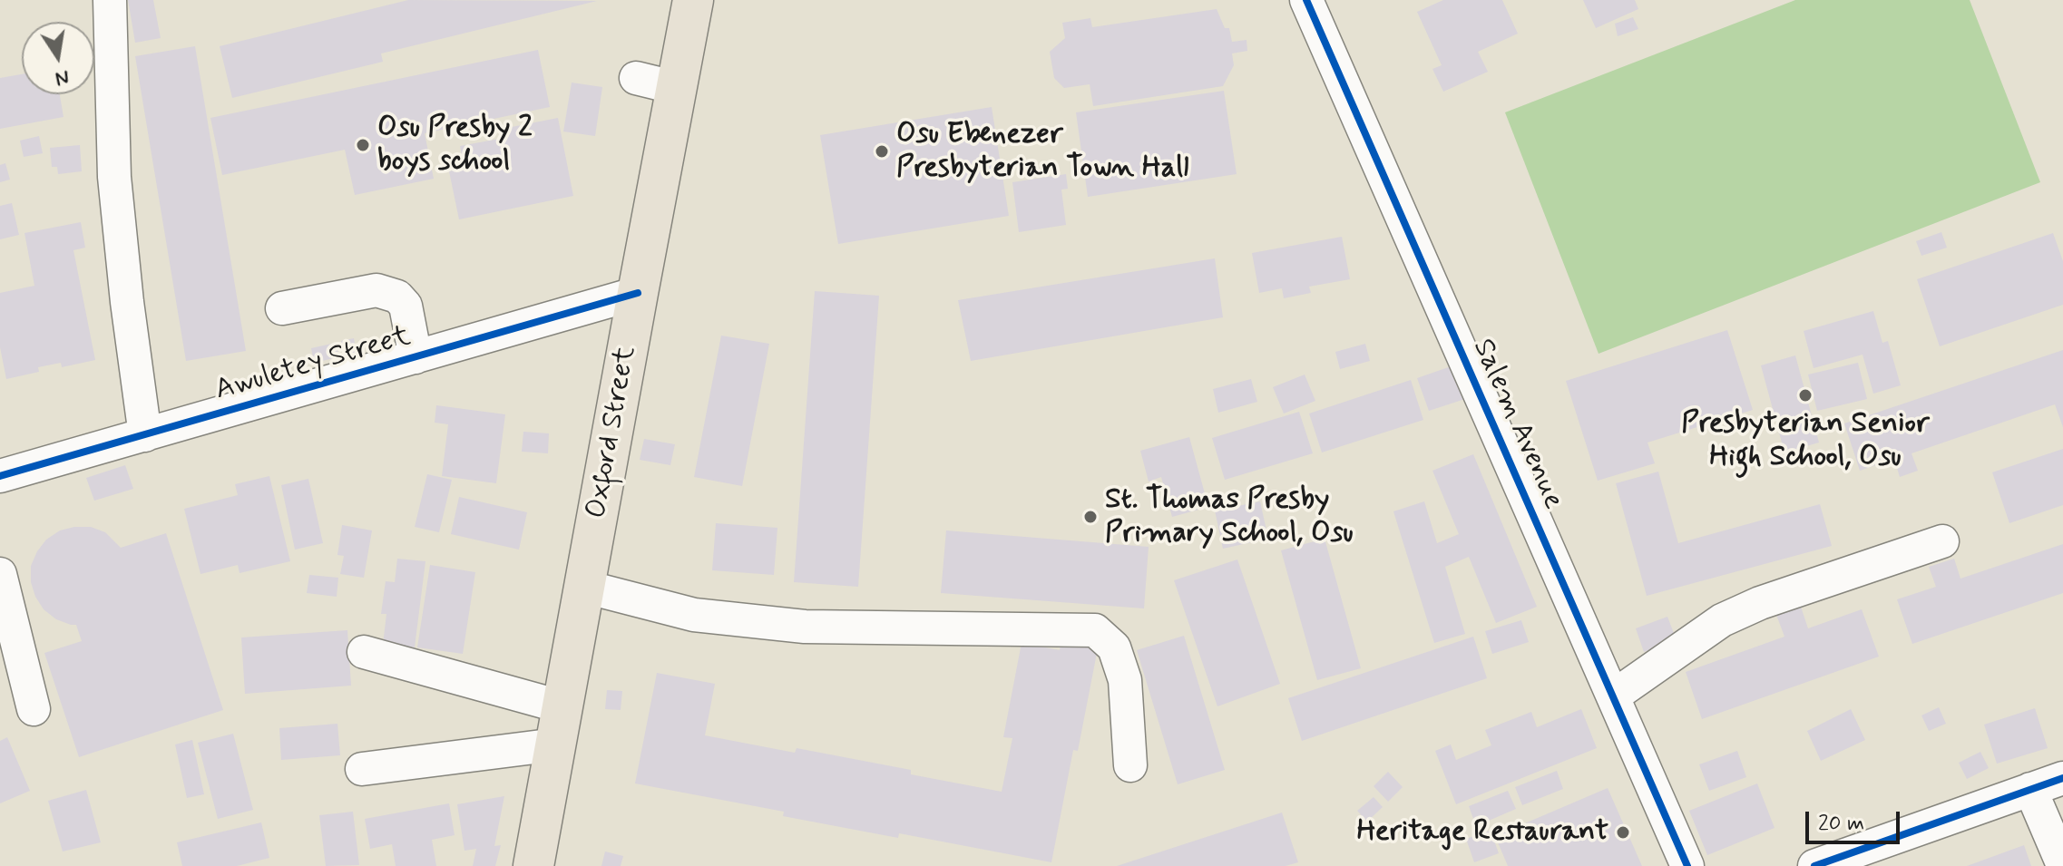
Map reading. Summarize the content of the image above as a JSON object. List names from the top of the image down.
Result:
{
  "streets": {
    "main road": ["Oxford Street"],
    "street": ["Awuletey Street", "Salem Avenue"]
  },
  "crossings": [
    ["Awuletey Street", "Oxford Street"]
  ],
  "places": [
    "Osu Presby 2 boys school",
    "Osu Ebenezer Presbyterian Town Hall",
    "Presbyterian Senior High School, Osu",
    "St. Thomas Presby Primary School, Osu",
    "Heritage Restaurant"
  ],
  "scale_bar": "20 m",
  "north": "bottom"
}
